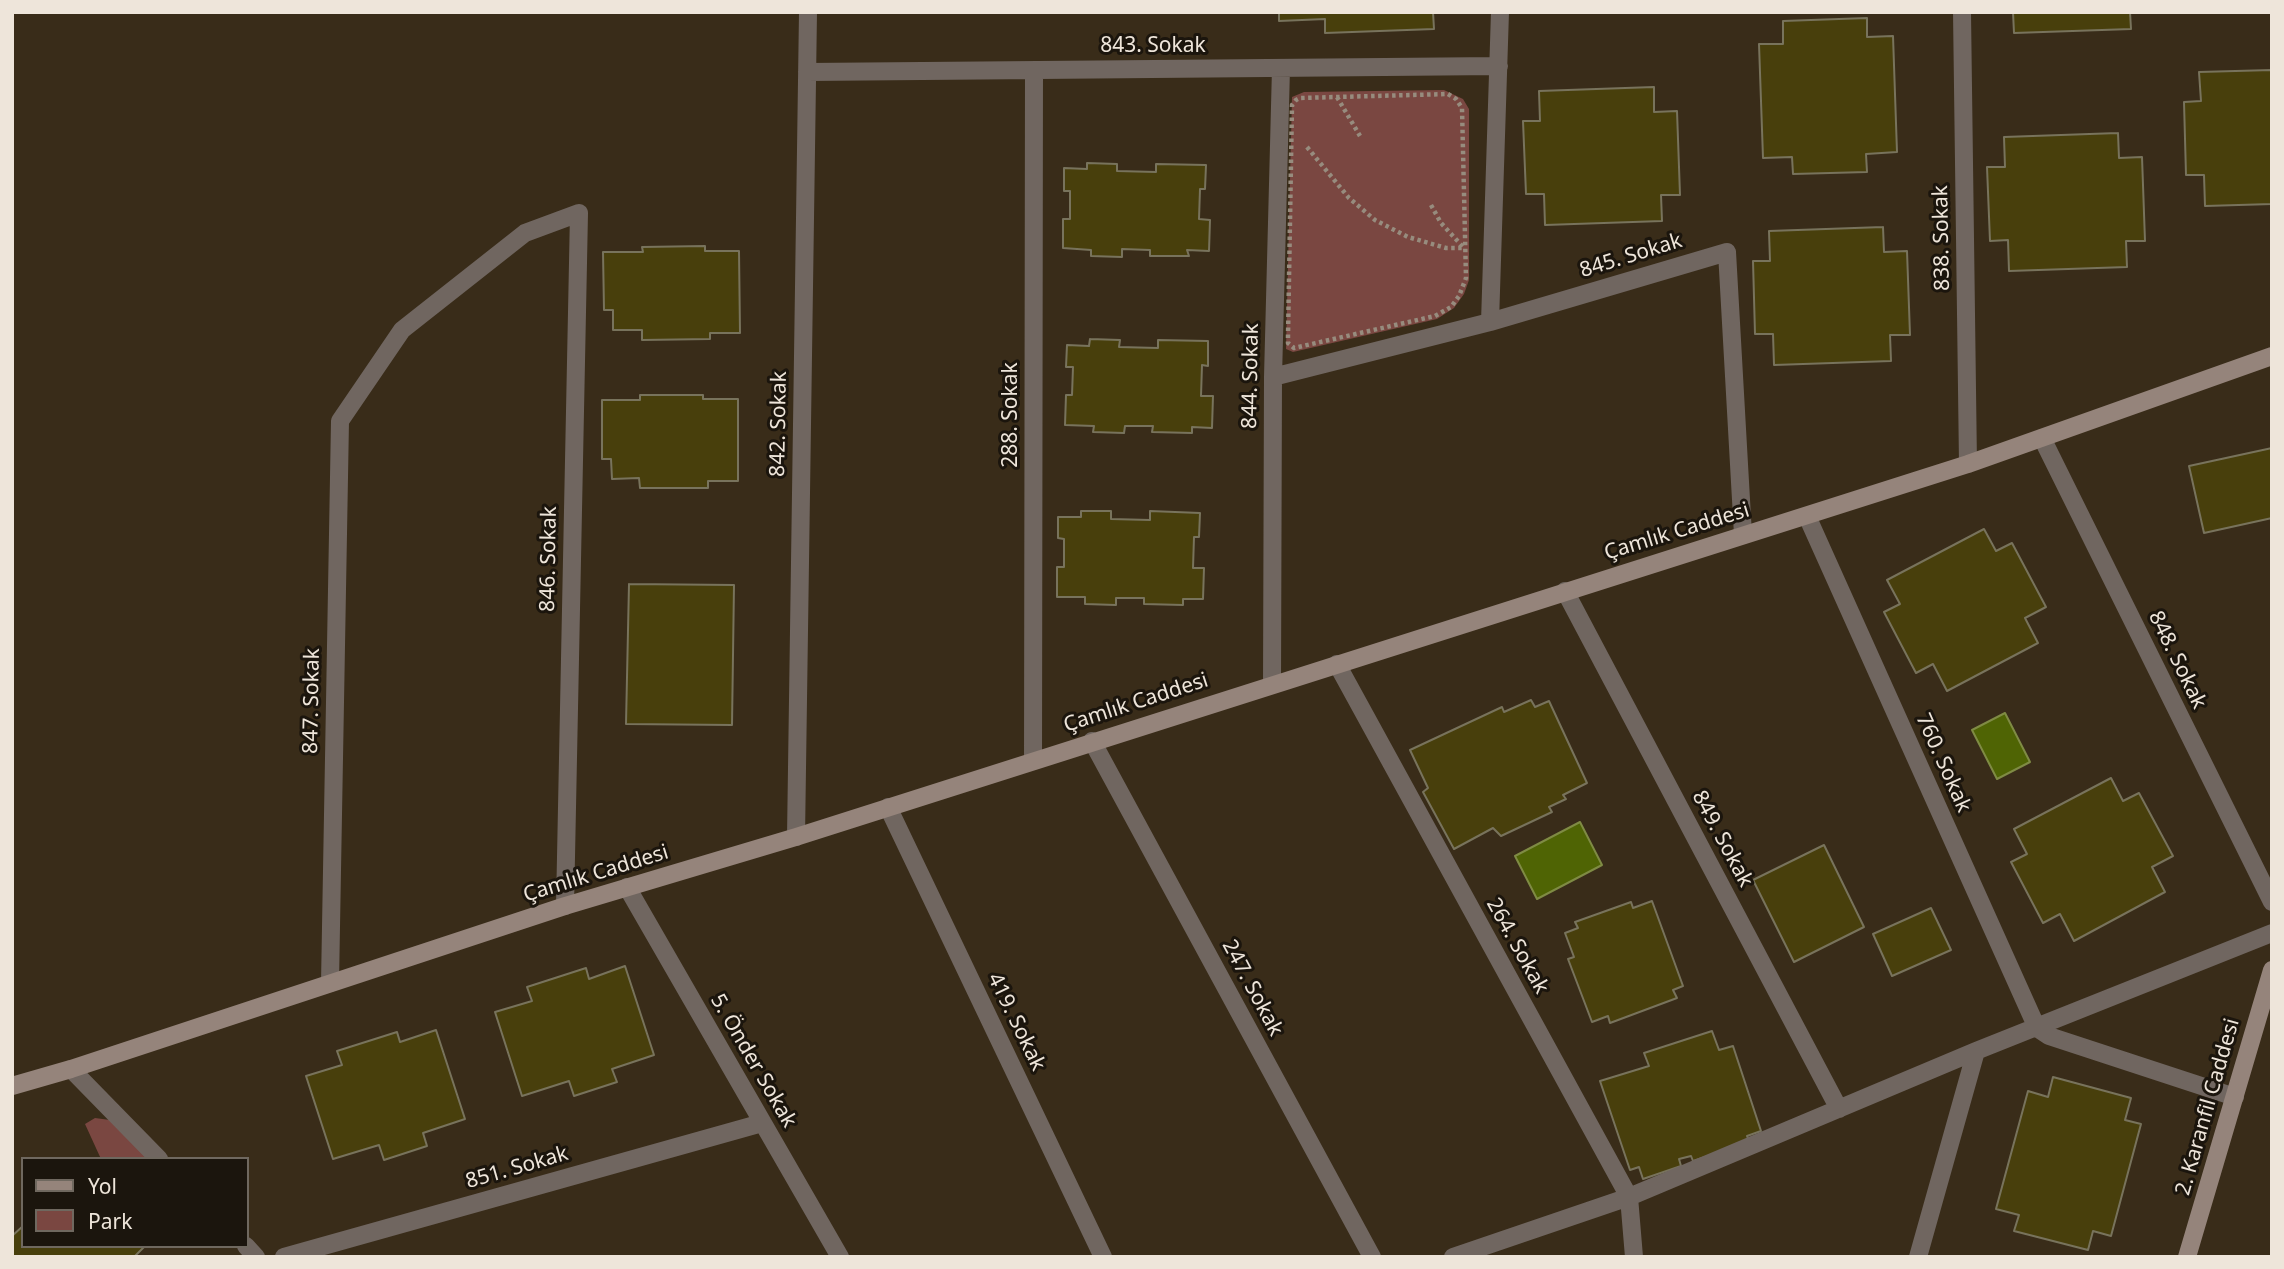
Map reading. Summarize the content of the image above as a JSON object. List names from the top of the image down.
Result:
{
  "streets": {
    "main road": ["Çamlık Caddesi", "2. Karanfil Caddesi"],
    "street": [
      "843. Sokak",
      "838. Sokak",
      "845. Sokak",
      "844. Sokak",
      "288. Sokak",
      "842. Sokak",
      "846. Sokak",
      "848. Sokak",
      "847. Sokak",
      "760. Sokak",
      "849. Sokak",
      "264. Sokak",
      "247. Sokak",
      "419. Sokak",
      "5. Önder Sokak",
      "851. Sokak"
    ]
  },
  "crossings": [
    ["843. Sokak", "844. Sokak"],
    ["843. Sokak", "288. Sokak"],
    ["843. Sokak", "842. Sokak"],
    ["838. Sokak", "Çamlık Caddesi"],
    ["845. Sokak", "844. Sokak"],
    ["845. Sokak", "Çamlık Caddesi"],
    ["844. Sokak", "Çamlık Caddesi"],
    ["288. Sokak", "Çamlık Caddesi"],
    ["842. Sokak", "Çamlık Caddesi"],
    ["Çamlık Caddesi", "846. Sokak"],
    ["Çamlık Caddesi", "848. Sokak"],
    ["Çamlık Caddesi", "847. Sokak"],
    ["Çamlık Caddesi", "760. Sokak"],
    ["Çamlık Caddesi", "849. Sokak"],
    ["Çamlık Caddesi", "264. Sokak"],
    ["Çamlık Caddesi", "247. Sokak"],
    ["Çamlık Caddesi", "419. Sokak"],
    ["Çamlık Caddesi", "5. Önder Sokak"],
    ["846. Sokak", "847. Sokak"],
    ["5. Önder Sokak", "851. Sokak"]
  ],
  "legend": ["Yol", "Park"]
}
